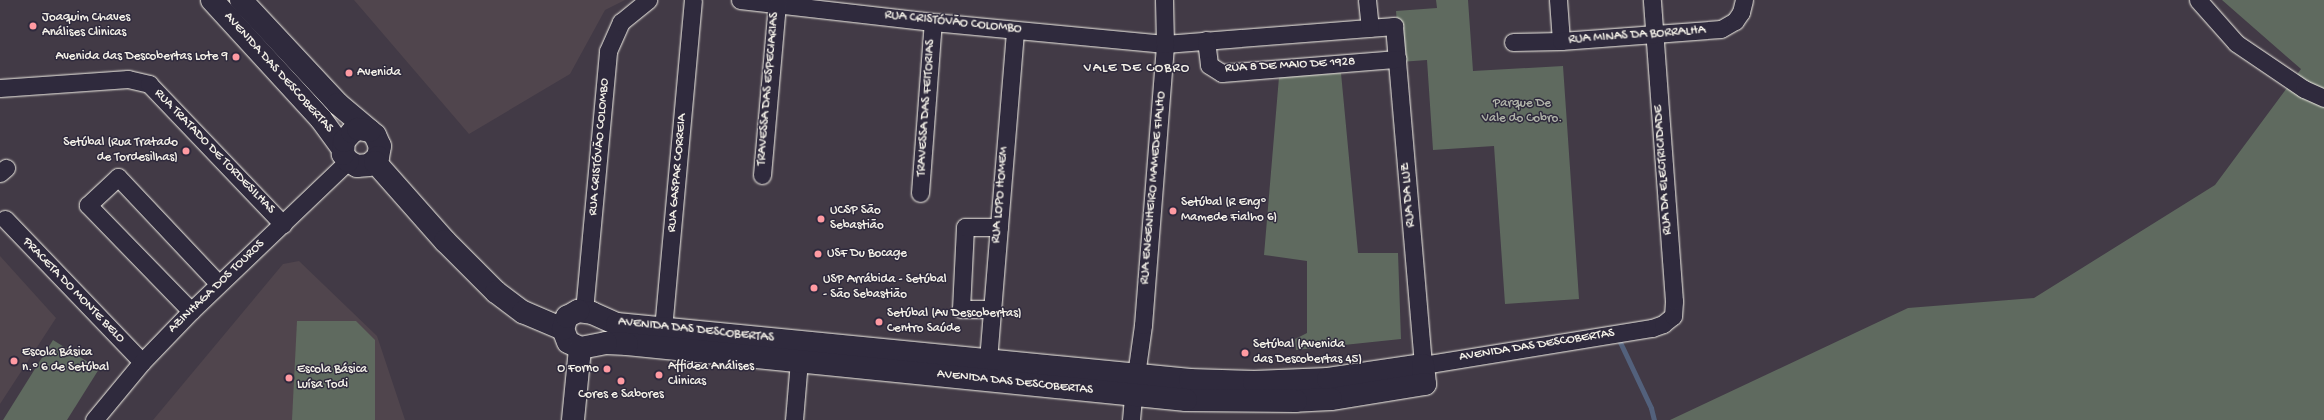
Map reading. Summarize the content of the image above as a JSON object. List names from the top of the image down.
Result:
{
  "streets": {
    "street": [
      "RUA CRISTÓVÃO COLOMBO",
      "RUA MINAS DA BORRALHA",
      "RUA 8 DE MAIO DE 1928",
      "AVENIDA DAS DESCOBERTAS",
      "TRAVESSA DAS ESPECIARIAS",
      "TRAVESSA DAS FEITORIAS",
      "RUA TRATADO DE TORDESILHAS",
      "RUA DA ELECTRICIDADE",
      "RUA GASPAR CORREIA",
      "RUA ENGENHEIRO MAMEDE FIALHO",
      "RUA LOPO HOMEM",
      "RUA DA LUZ",
      "AZINHAGA DOS TOUROS",
      "PRACETA DO MONTE BELO"
    ]
  },
  "crossings": [
    ["RUA CRISTÓVÃO COLOMBO", "AVENIDA DAS DESCOBERTAS"],
    ["RUA CRISTÓVÃO COLOMBO", "TRAVESSA DAS ESPECIARIAS"],
    ["RUA CRISTÓVÃO COLOMBO", "TRAVESSA DAS FEITORIAS"],
    ["RUA CRISTÓVÃO COLOMBO", "RUA ENGENHEIRO MAMEDE FIALHO"],
    ["RUA CRISTÓVÃO COLOMBO", "RUA LOPO HOMEM"],
    ["RUA MINAS DA BORRALHA", "RUA DA ELECTRICIDADE"],
    ["RUA 8 DE MAIO DE 1928", "RUA DA LUZ"],
    ["AVENIDA DAS DESCOBERTAS", "RUA DA ELECTRICIDADE"],
    ["AVENIDA DAS DESCOBERTAS", "RUA GASPAR CORREIA"],
    ["AVENIDA DAS DESCOBERTAS", "RUA ENGENHEIRO MAMEDE FIALHO"],
    ["AVENIDA DAS DESCOBERTAS", "RUA LOPO HOMEM"],
    ["AVENIDA DAS DESCOBERTAS", "RUA DA LUZ"],
    ["AVENIDA DAS DESCOBERTAS", "AZINHAGA DOS TOUROS"],
    ["RUA TRATADO DE TORDESILHAS", "AZINHAGA DOS TOUROS"],
    ["AZINHAGA DOS TOUROS", "PRACETA DO MONTE BELO"]
  ],
  "districts": ["VALE DE COBRO"],
  "parks": ["Parque De Vale do Cobro."],
  "places": [
    "Joaquim Chaves Análises Clinicas",
    "Avenida das Descobertas Lote 9",
    "Avenida",
    "Setúbal (Rua Tratado de Tordesilhas)",
    "Setúbal (R Engº Mamede Fialho 6)",
    "UCSP São Sebastião",
    "USF Du Bocage",
    "USP Arrábida - Setúbal - São Sebastião",
    "Setúbal (Av Descobertas) Centro Saúde",
    "Setúbal (Avenida das Descobertas 45)",
    "Escola Básica n.º 6 de Setúbal",
    "O Forno",
    "Affidea Análises Clinicas",
    "Escola Básica Luísa Todi",
    "Cores e Sabores"
  ]
}
